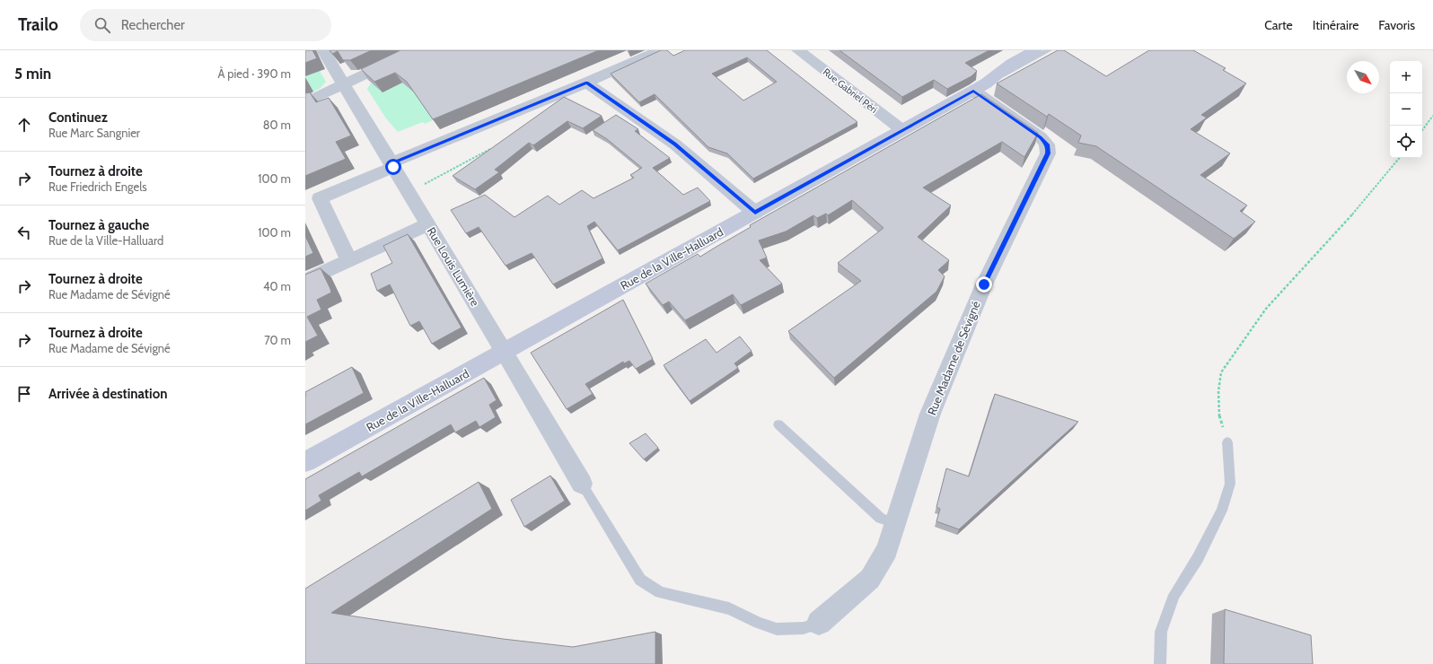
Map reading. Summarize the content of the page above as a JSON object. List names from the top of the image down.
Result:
{
  "streets": {
    "main road": ["Rue de la Ville-Halluard"],
    "street": ["Rue Gabriel Péri", "Rue Louis Lumière", "Rue Madame de Sévigné"]
  },
  "crossings": [
    ["Rue Gabriel Péri", "Rue de la Ville-Halluard"],
    ["Rue de la Ville-Halluard", "Rue Louis Lumière"],
    ["Rue de la Ville-Halluard", "Rue Madame de Sévigné"]
  ],
  "north": "bottom right",
  "page": {
    "header": "Trailo",
    "search": "Rechercher",
    "nav": ["Carte", "Itinéraire", "Favoris"],
    "heading": ["5 min", "À pied · 390 m"],
    "map_buttons": ["+", "−"],
    "list": [
      ["Continuez", "Rue Marc Sangnier", "80 m"],
      ["Tournez à droite", "Rue Friedrich Engels", "100 m"],
      ["Tournez à gauche", "Rue de la Ville-Halluard", "100 m"],
      ["Tournez à droite", "Rue Madame de Sévigné", "40 m"],
      ["Tournez à droite", "Rue Madame de Sévigné", "70 m"],
      "Arrivée à destination"
    ]
  }
}
